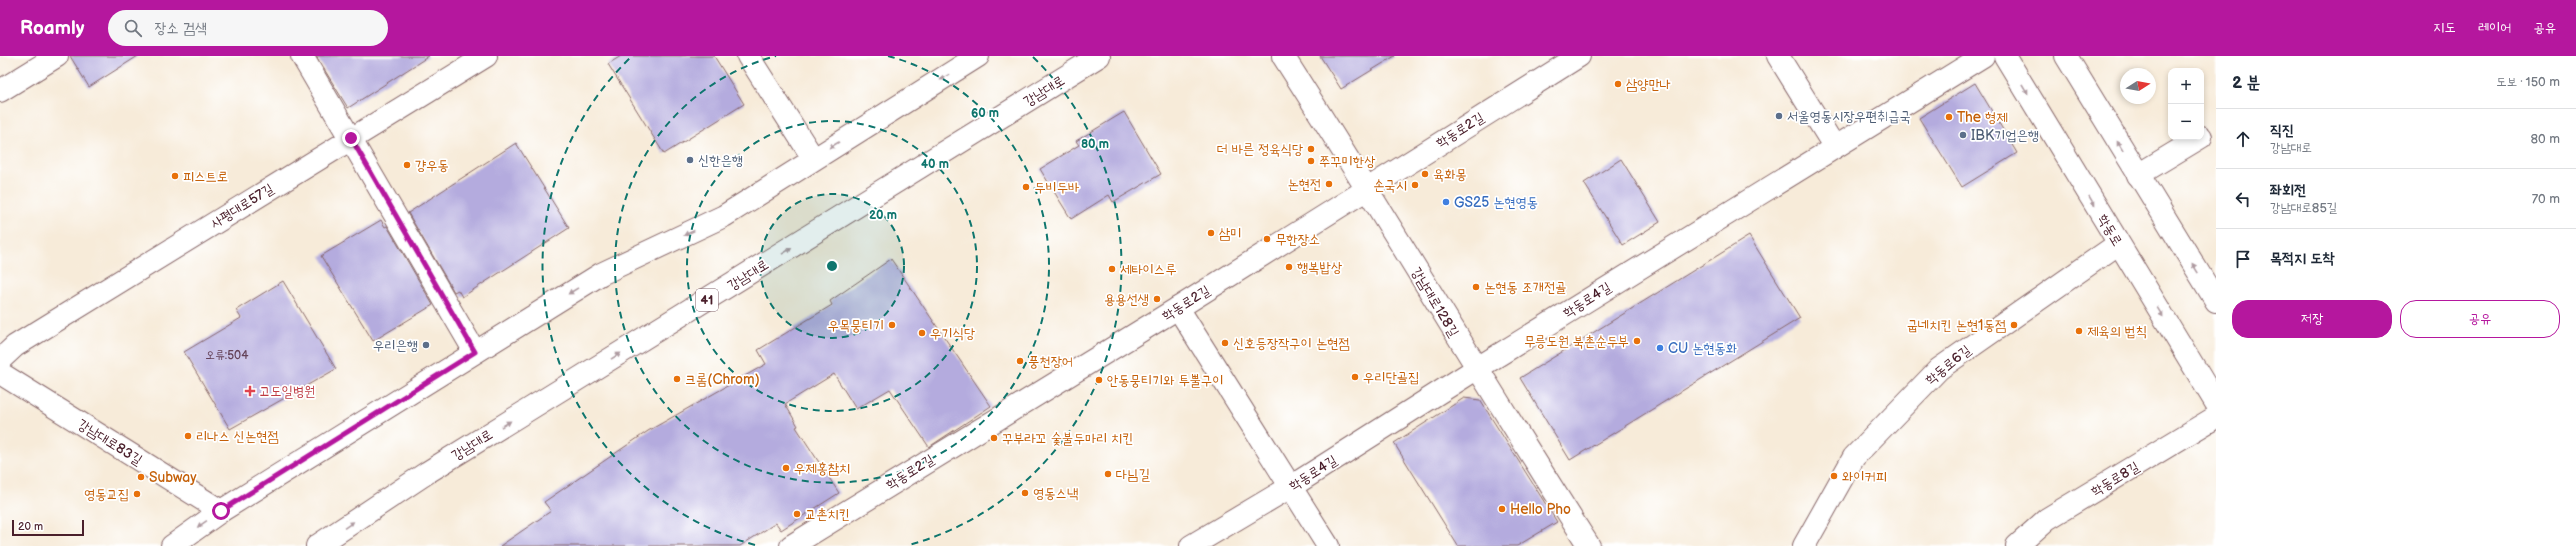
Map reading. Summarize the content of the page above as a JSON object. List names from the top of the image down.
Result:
{
  "streets": {
    "street": [
      "강남대로",
      "학동로2길",
      "사평대로57길",
      "학동로",
      "41",
      "학동로4길",
      "강남대로128길",
      "학동로6길",
      "강남대로83길",
      "학동로8길"
    ]
  },
  "crossings": [
    ["학동로2길", "강남대로128길"],
    ["학동로", "학동로6길"],
    ["학동로4길", "강남대로128길"]
  ],
  "places": {
    "other": [
      "삼양만나",
      "서울영동시장우편취급국",
      "The 형제",
      "IBK기업은행",
      "더 바른 정육식당",
      "신한은행",
      "쭈꾸미한상",
      "걍우동",
      "육화몽",
      "피스트로",
      "논현전",
      "손국시",
      "두비두바",
      "GS25 논현영동",
      "삼미",
      "무한장소",
      "행복밥상",
      "세타이스루",
      "논현동 조개전골",
      "용용선생",
      "우목뭉티기",
      "굽네치킨 논현1동점",
      "제육의 법칙",
      "우기식당",
      "무릉도원 북촌순두부",
      "신호등장작구이 논현점",
      "우리은행",
      "CU 논현동화",
      "풍천장어",
      "우리단골집",
      "크롬(Chrom)",
      "안동뭉티기와 투뿔구이",
      "리나스 신논현점",
      "꾸부라꼬 숯불두마리 치킨",
      "우제홍참치",
      "다님길",
      "와이커피",
      "Subway",
      "영동스낵",
      "영동교집",
      "Hello Pho",
      "교촌치킨"
    ],
    "health": ["고도일병원"]
  },
  "house_numbers": ["오류:504"],
  "scale_bar": "20 m",
  "north": "right",
  "page": {
    "header": "Roamly",
    "search": "장소 검색",
    "nav": ["지도", "레이어", "공유"],
    "heading": ["2 분", "도보 · 150 m"],
    "map_buttons": ["+", "−"],
    "list": [
      ["직진", "강남대로", "80 m"],
      ["좌회전", "강남대로85길", "70 m"],
      "목적지 도착"
    ],
    "buttons": ["저장", "공유"],
    "scale": "20 m"
  },
  "rings": [
    "60 m",
    "80 m",
    "40 m",
    "20 m"
  ]
}
